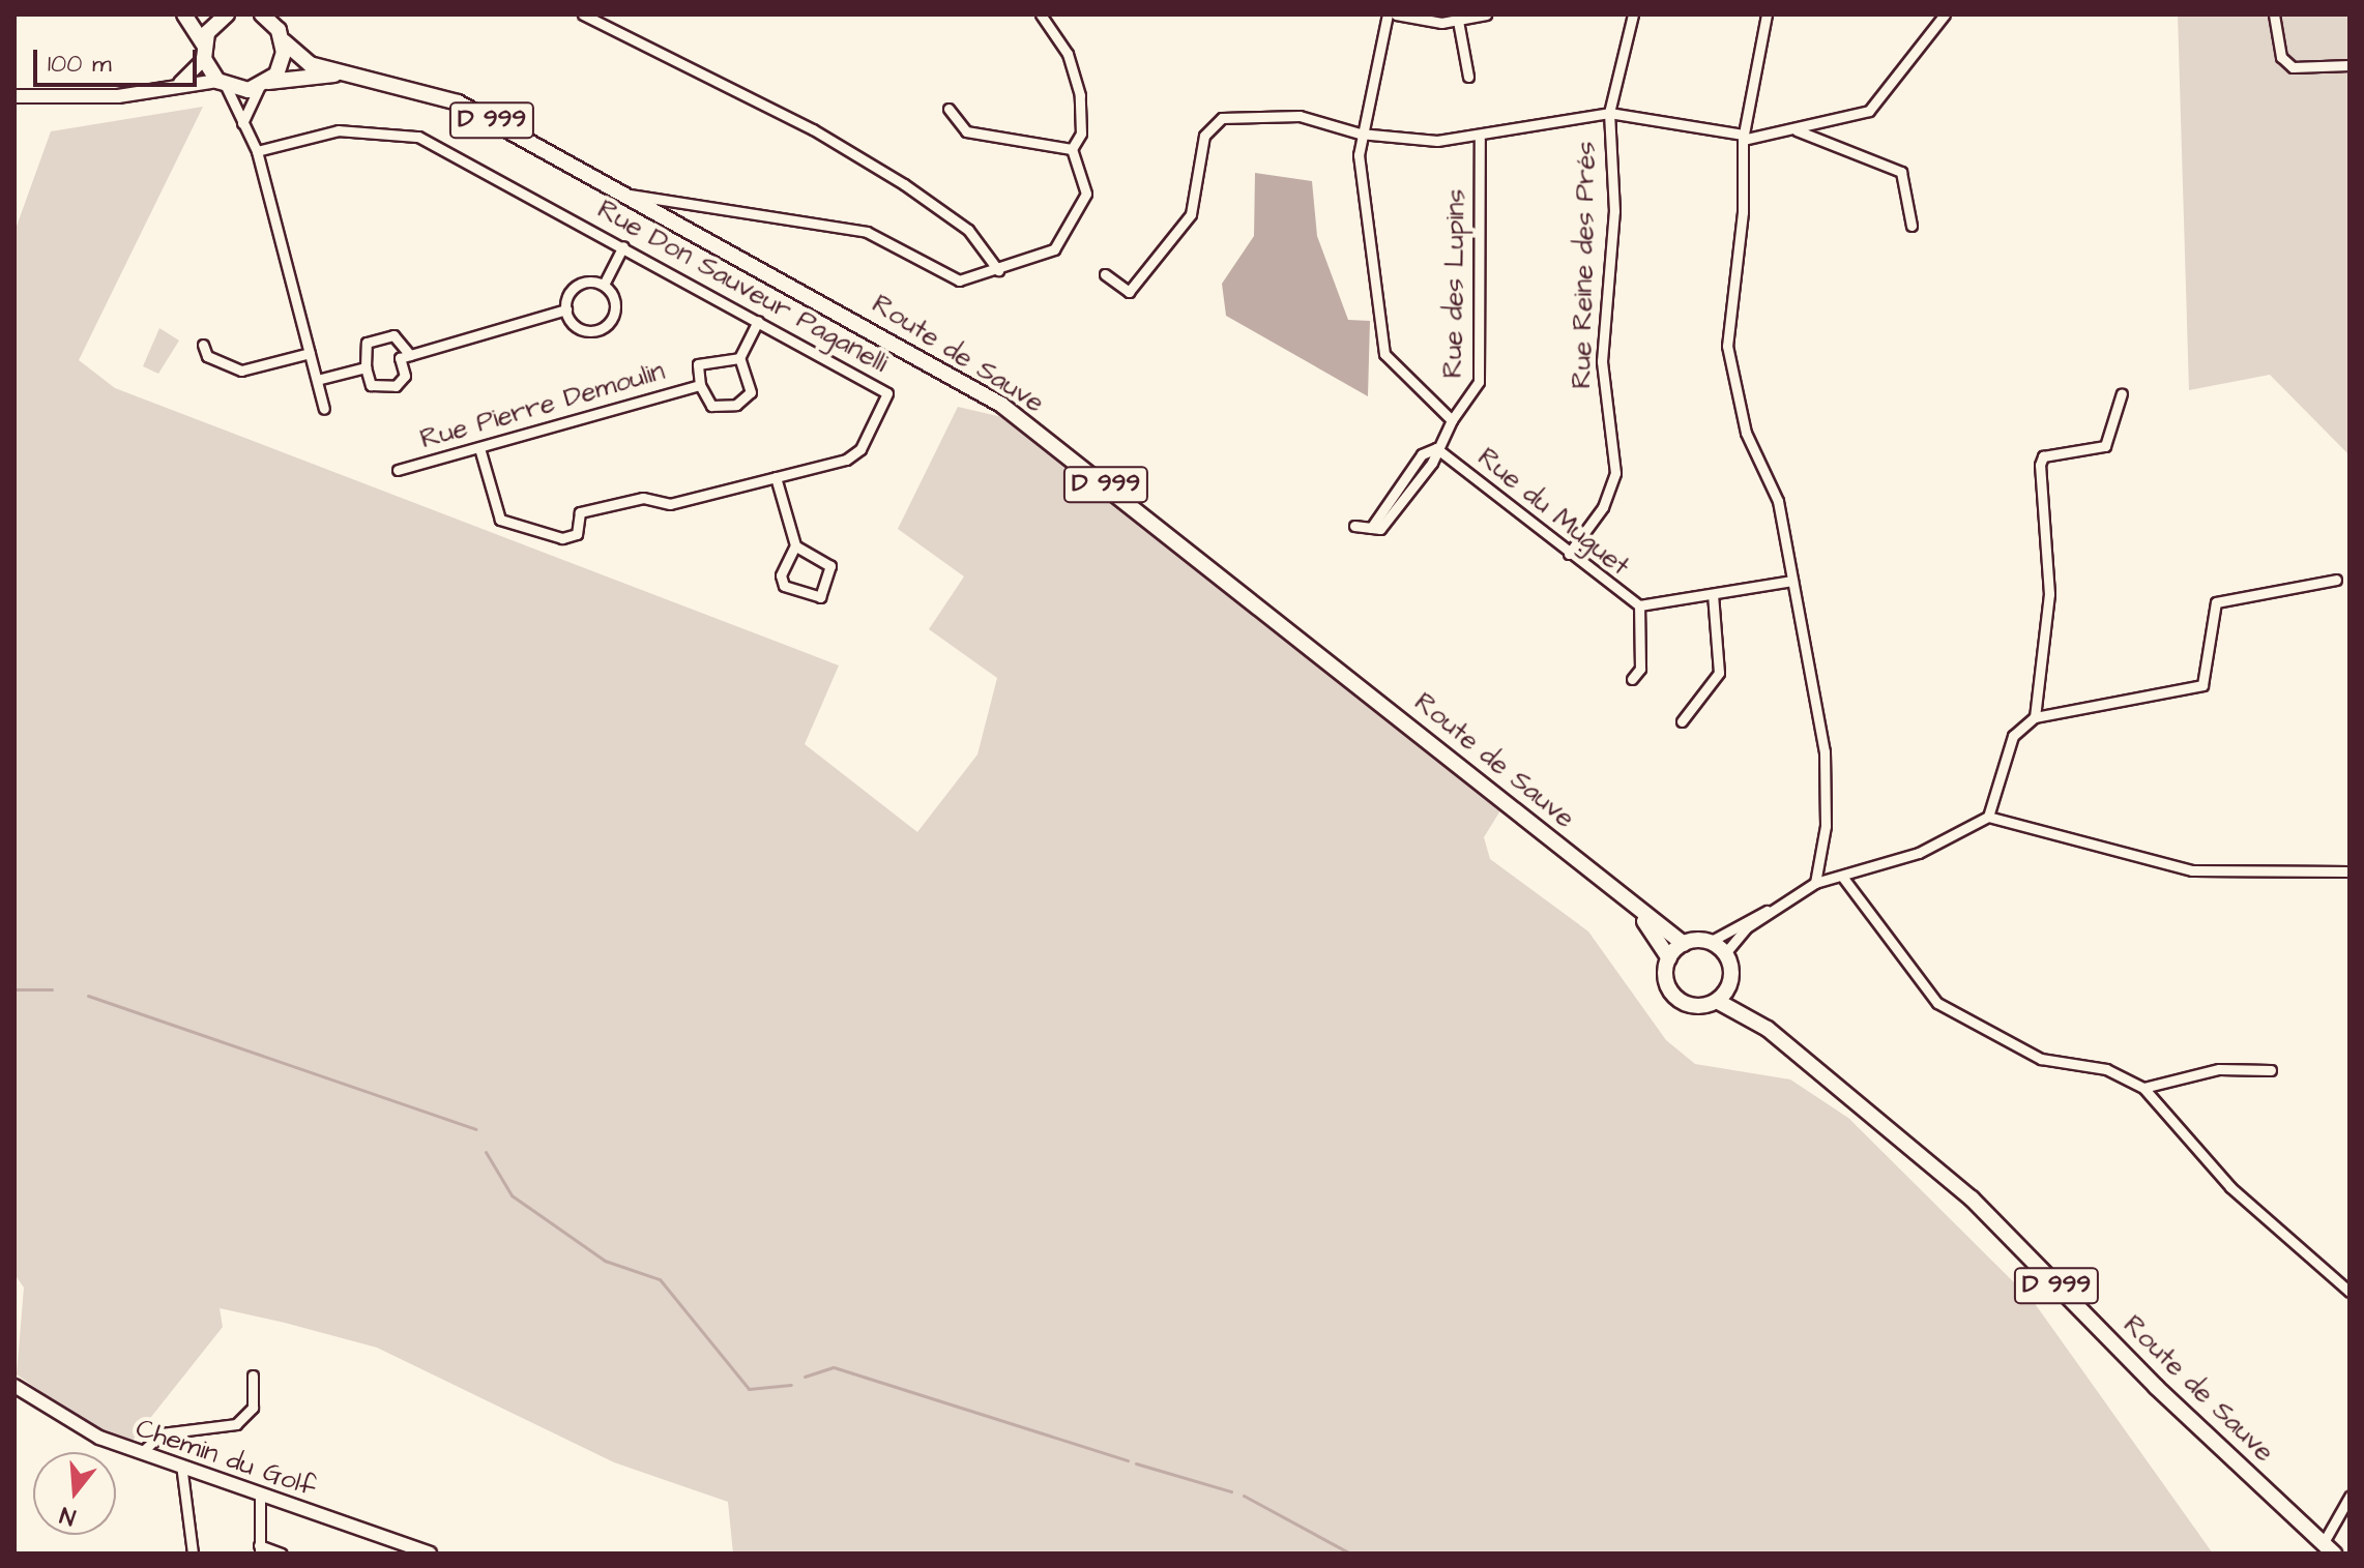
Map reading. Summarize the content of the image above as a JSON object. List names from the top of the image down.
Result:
{
  "streets": {
    "main road": ["D 999", "Route de Sauve"],
    "street": [
      "Rue Reine des Prés",
      "Rue des Lupins",
      "Rue Don Sauveur Paganelli",
      "Rue Pierre Demoulin",
      "Rue du Muguet",
      "Chemin du Golf"
    ]
  },
  "crossings": [
    ["Rue Reine des Prés", "Rue du Muguet"],
    ["Rue des Lupins", "Rue du Muguet"],
    ["Rue Don Sauveur Paganelli", "Rue Pierre Demoulin"]
  ],
  "scale_bar": "100 m",
  "north": "bottom"
}
